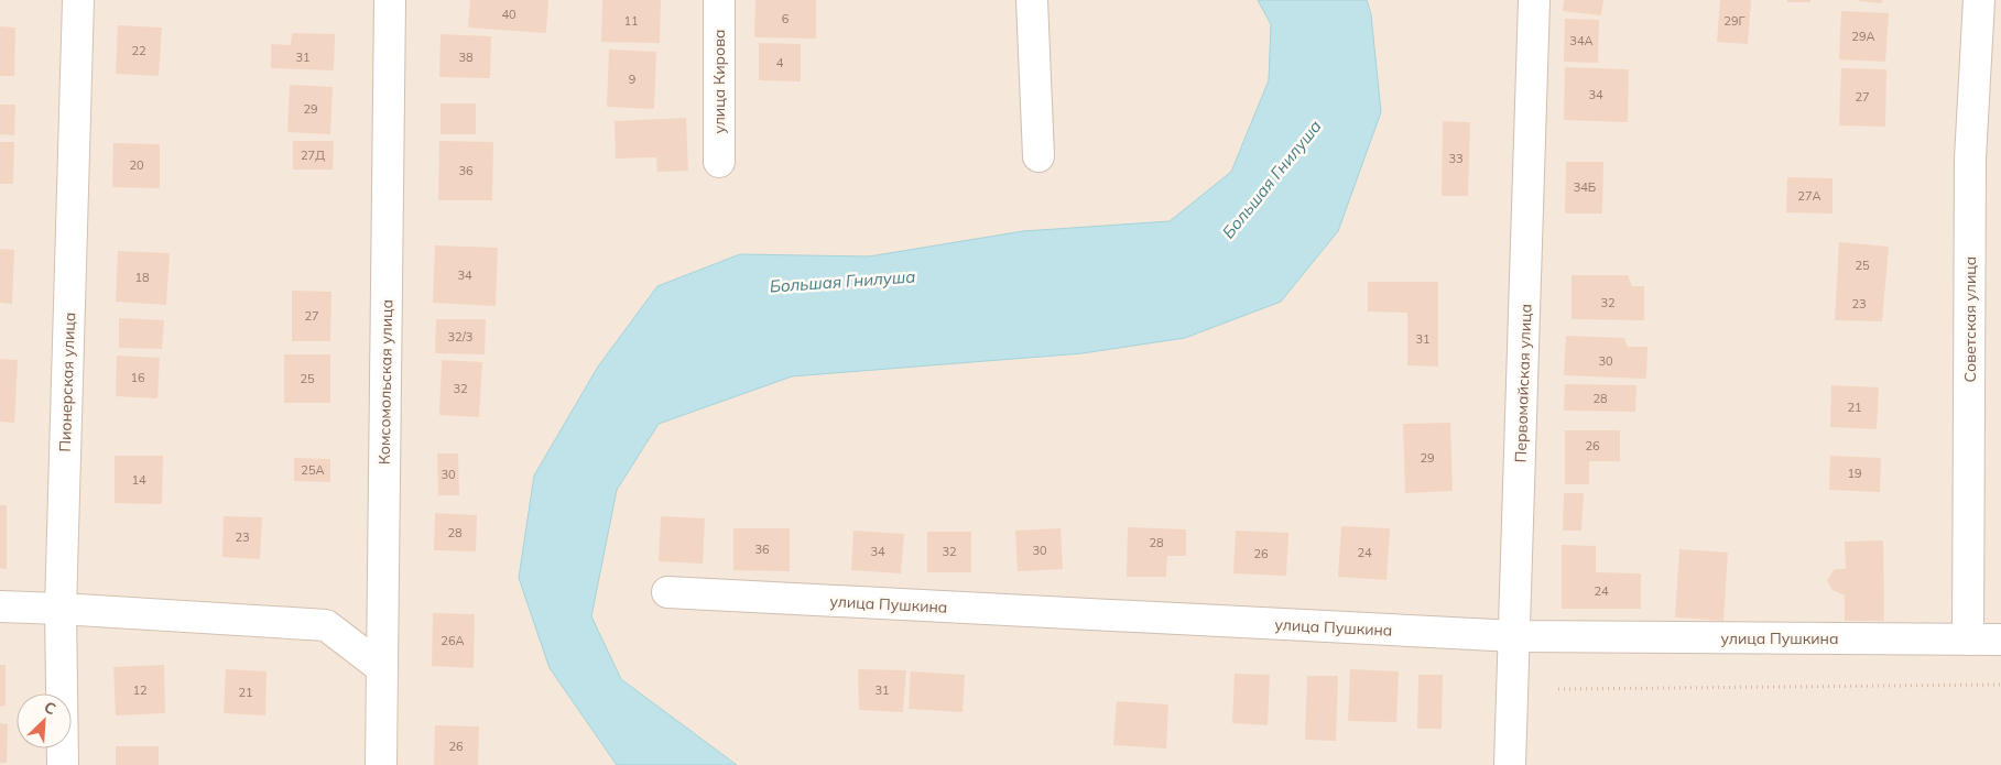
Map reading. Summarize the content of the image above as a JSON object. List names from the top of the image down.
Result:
{
  "streets": {
    "street": [
      "улица Кирова",
      "Советская улица",
      "Пионерская улица",
      "Комсомольская улица",
      "Первомайская улица",
      "улица Пушкина"
    ]
  },
  "crossings": [
    ["Советская улица", "улица Пушкина"],
    ["Первомайская улица", "улица Пушкина"]
  ],
  "water": ["Большая Гнилуша"],
  "house_numbers": [
    "40",
    "6",
    "11",
    "29Г",
    "29А",
    "34А",
    "22",
    "31",
    "38",
    "4",
    "9",
    "34",
    "27",
    "29",
    "27Д",
    "33",
    "20",
    "36",
    "34Б",
    "27А",
    "25",
    "34",
    "18",
    "32",
    "23",
    "27",
    "32/3",
    "31",
    "30",
    "16",
    "25",
    "32",
    "28",
    "21",
    "26",
    "29",
    "25А",
    "19",
    "30",
    "14",
    "28",
    "23",
    "28",
    "36",
    "30",
    "34",
    "32",
    "24",
    "26",
    "24",
    "26А",
    "12",
    "31",
    "21",
    "26"
  ],
  "north": "top right"
}
